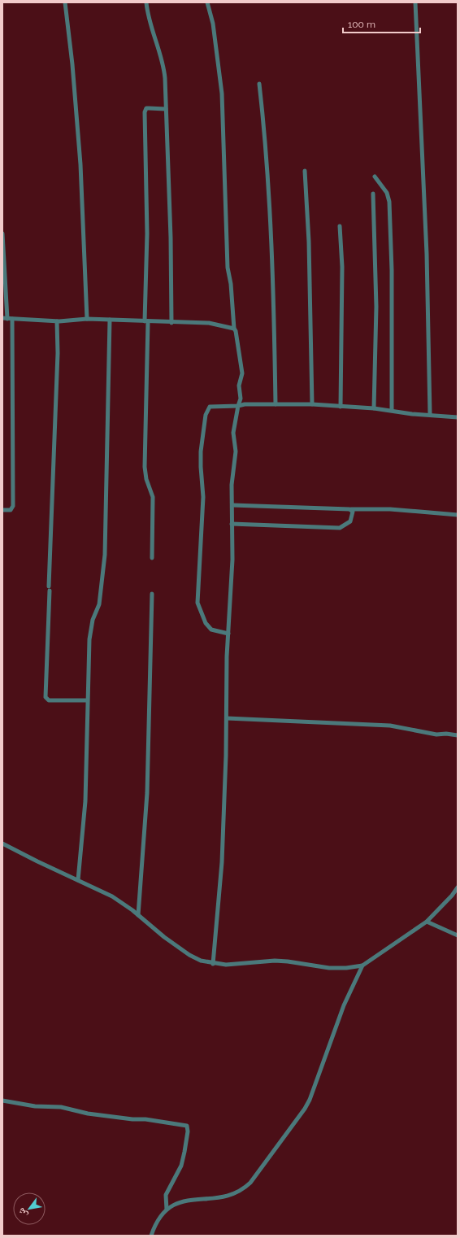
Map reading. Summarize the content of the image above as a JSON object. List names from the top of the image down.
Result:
{
  "scale_bar": "100 m",
  "north": "bottom left"
}
